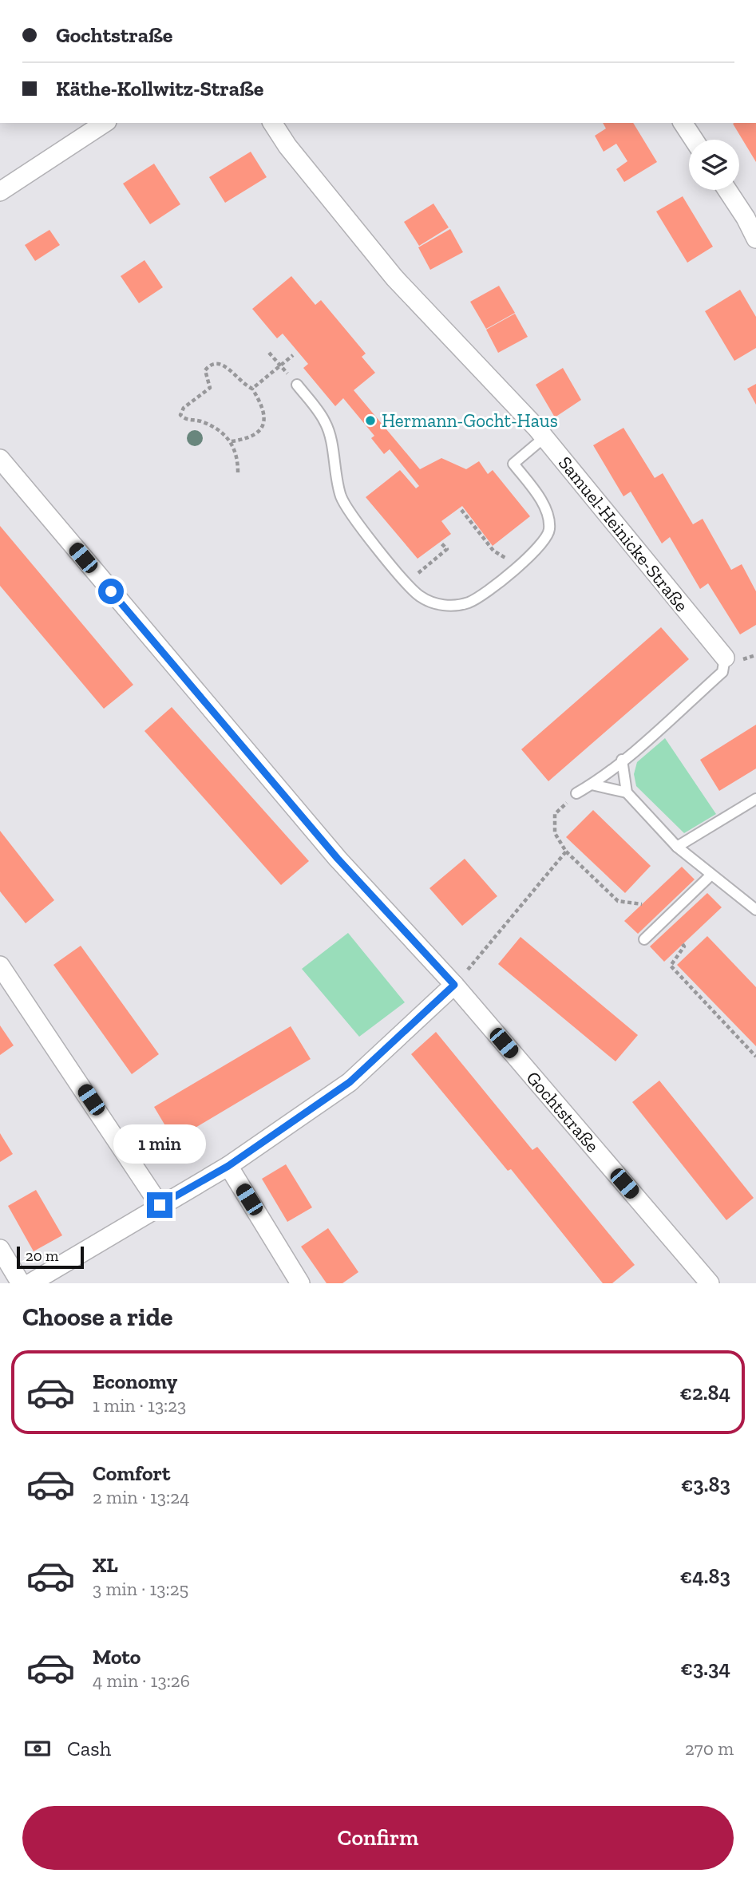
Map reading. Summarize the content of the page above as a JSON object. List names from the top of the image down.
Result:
{
  "streets": {
    "street": ["Samuel-Heinicke-Straße", "Gochtstraße"]
  },
  "places": ["Hermann-Gocht-Haus"],
  "scale_bar": "20 m",
  "page": {
    "banner": ["Gochtstraße", "Käthe-Kollwitz-Straße"],
    "bubble": "1 min",
    "scale": "20 m",
    "heading": "Choose a ride",
    "list": [
      {
        "name": "Economy",
        "note": "1 min · 13:23",
        "value": "€2.84"
      },
      {
        "name": "Comfort",
        "note": "2 min · 13:24",
        "value": "€3.83"
      },
      {
        "name": "XL",
        "note": "3 min · 13:25",
        "value": "€4.83"
      },
      {
        "name": "Moto",
        "note": "4 min · 13:26",
        "value": "€3.34"
      }
    ],
    "pay": ["Cash", "270 m"],
    "buttons": "Confirm"
  }
}
